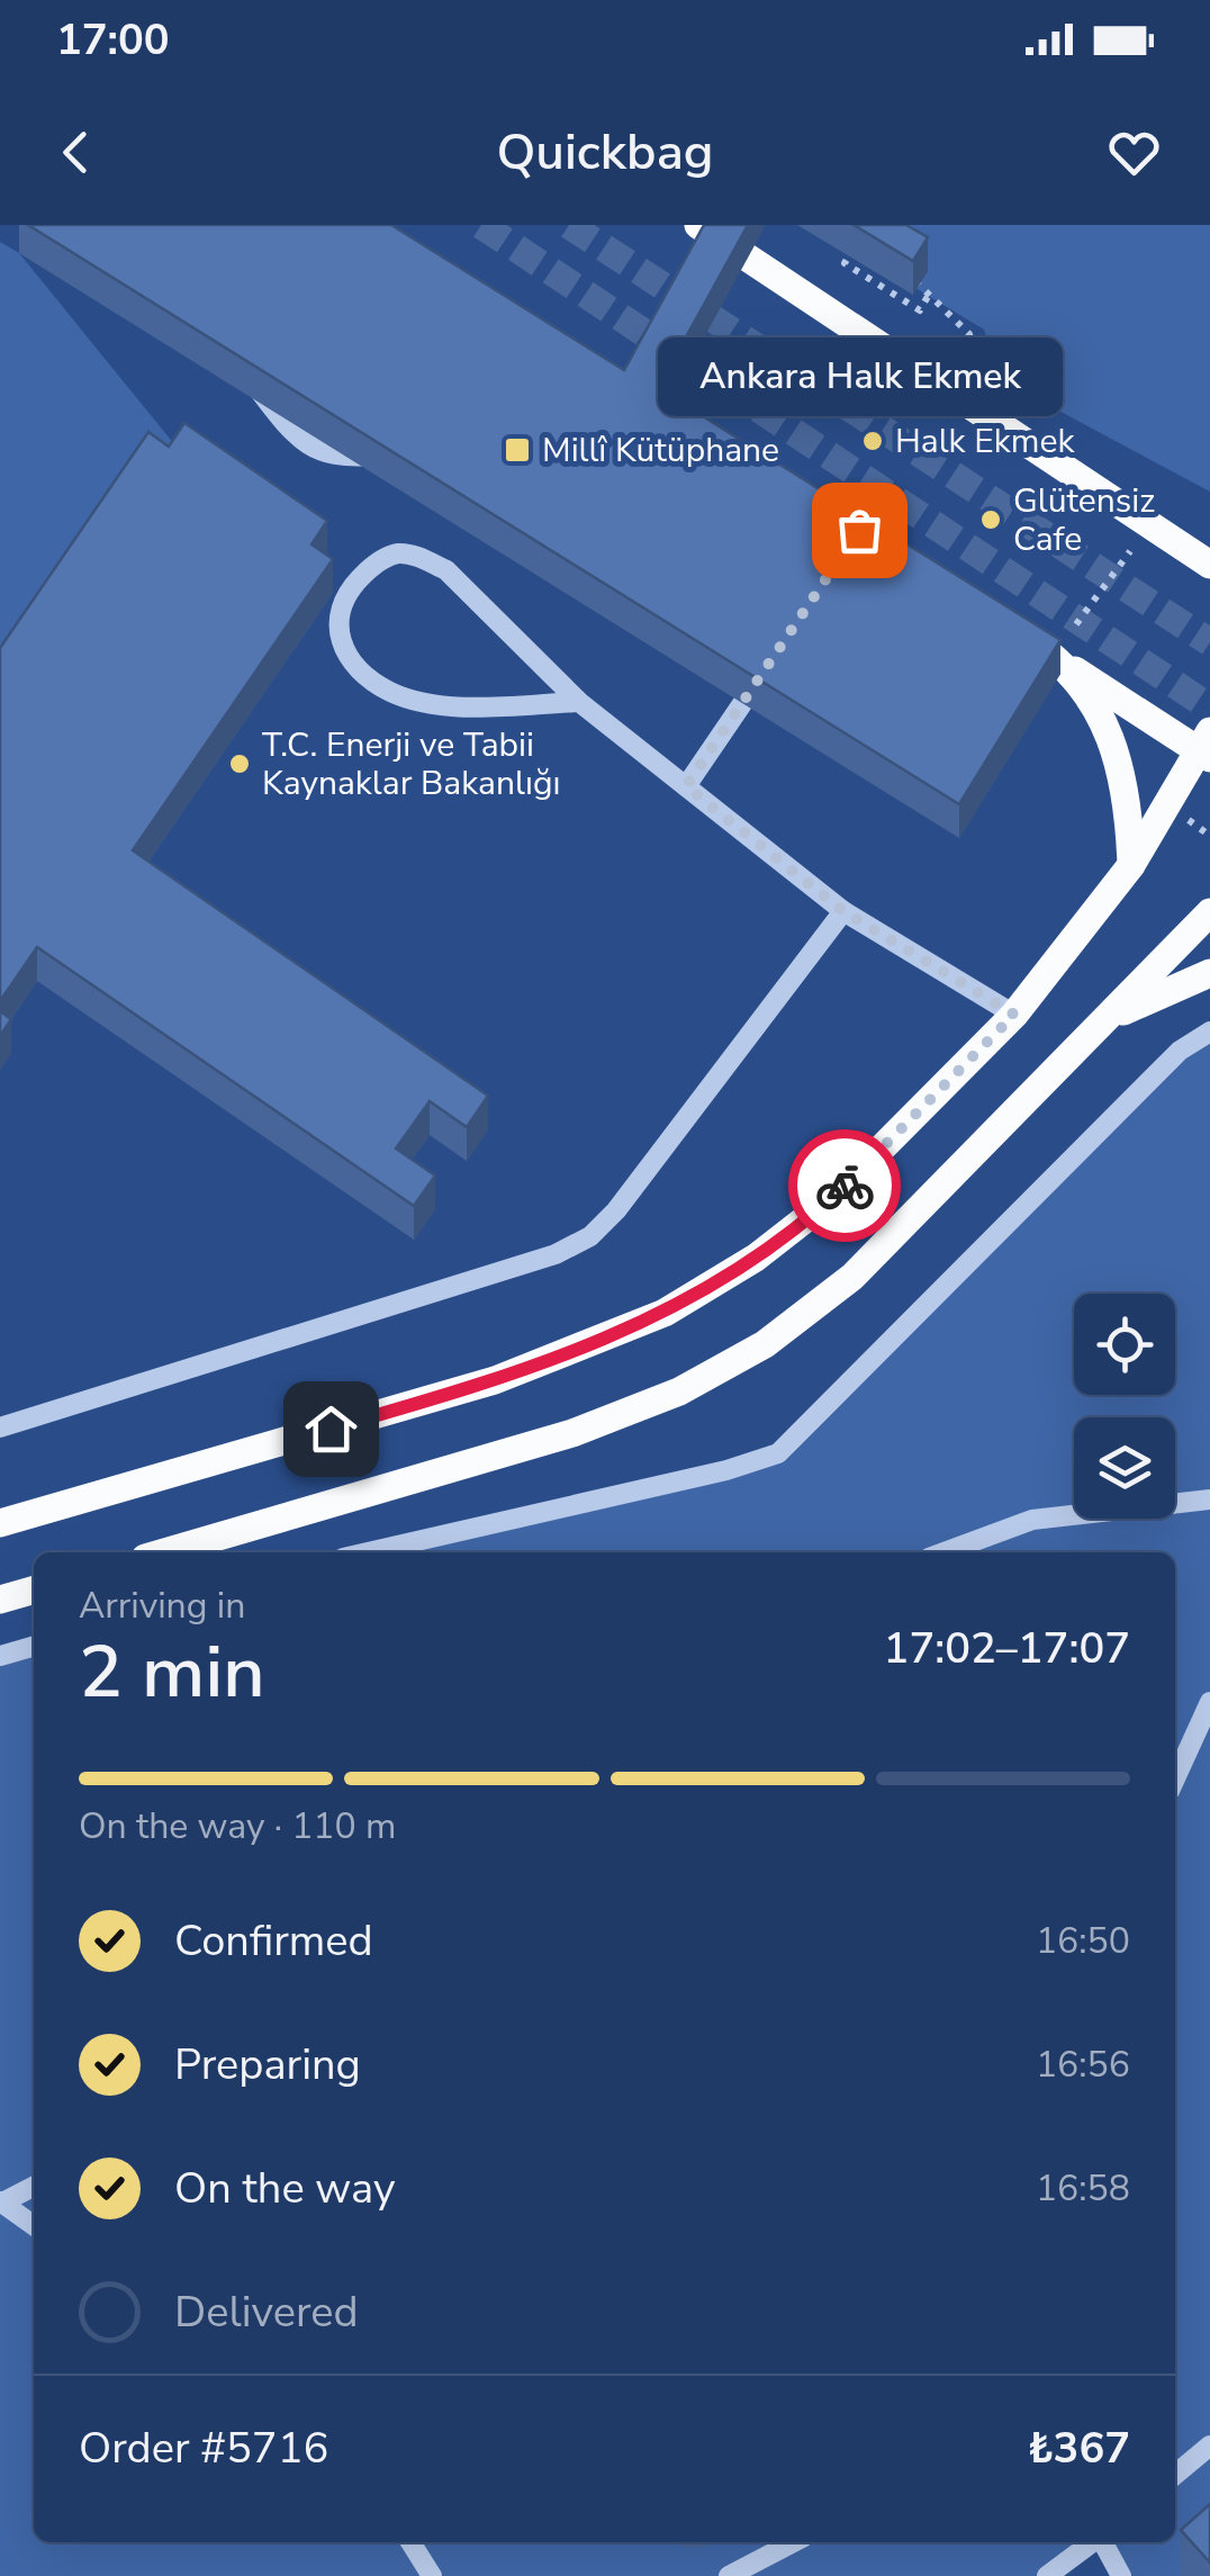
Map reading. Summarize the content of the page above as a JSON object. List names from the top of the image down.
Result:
{
  "places": {
    "other": [
      "Halk Ekmek",
      "Glütensiz Cafe",
      "Ankara Halk Ekmek",
      "T.C. Enerji ve Tabii Kaynaklar Bakanlığı"
    ],
    "transit": ["Millî Kütüphane"]
  },
  "page": {
    "status": "17:00",
    "header": "Quickbag",
    "bubble": "Ankara Halk Ekmek",
    "heading": ["2 min", "Arriving in", "17:02–17:07"],
    "panel": ["Order #5716", "₺367"],
    "bar": "On the way · 110 m",
    "list": [
      ["Confirmed", "16:50"],
      ["Preparing", "16:56"],
      ["On the way", "16:58"],
      "Delivered"
    ]
  }
}
